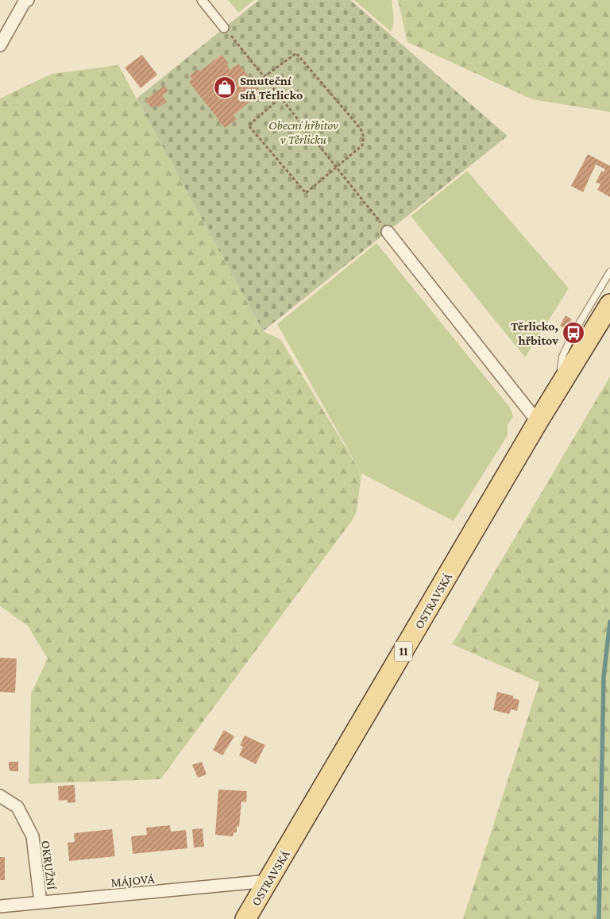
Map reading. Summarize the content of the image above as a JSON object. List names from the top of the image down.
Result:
{
  "streets": {
    "main road": ["OSTRAVSKÁ", "11"],
    "street": ["OKRUŽNÍ", "MÁJOVÁ"]
  },
  "crossings": [
    ["OSTRAVSKÁ", "MÁJOVÁ"],
    ["OKRUŽNÍ", "MÁJOVÁ"]
  ],
  "parks": ["Obecní hřbitov v Těrlicku"],
  "places": {
    "shop": ["Smuteční síň Těrlicko"],
    "bus stop": ["Těrlicko, hřbitov"]
  }
}
